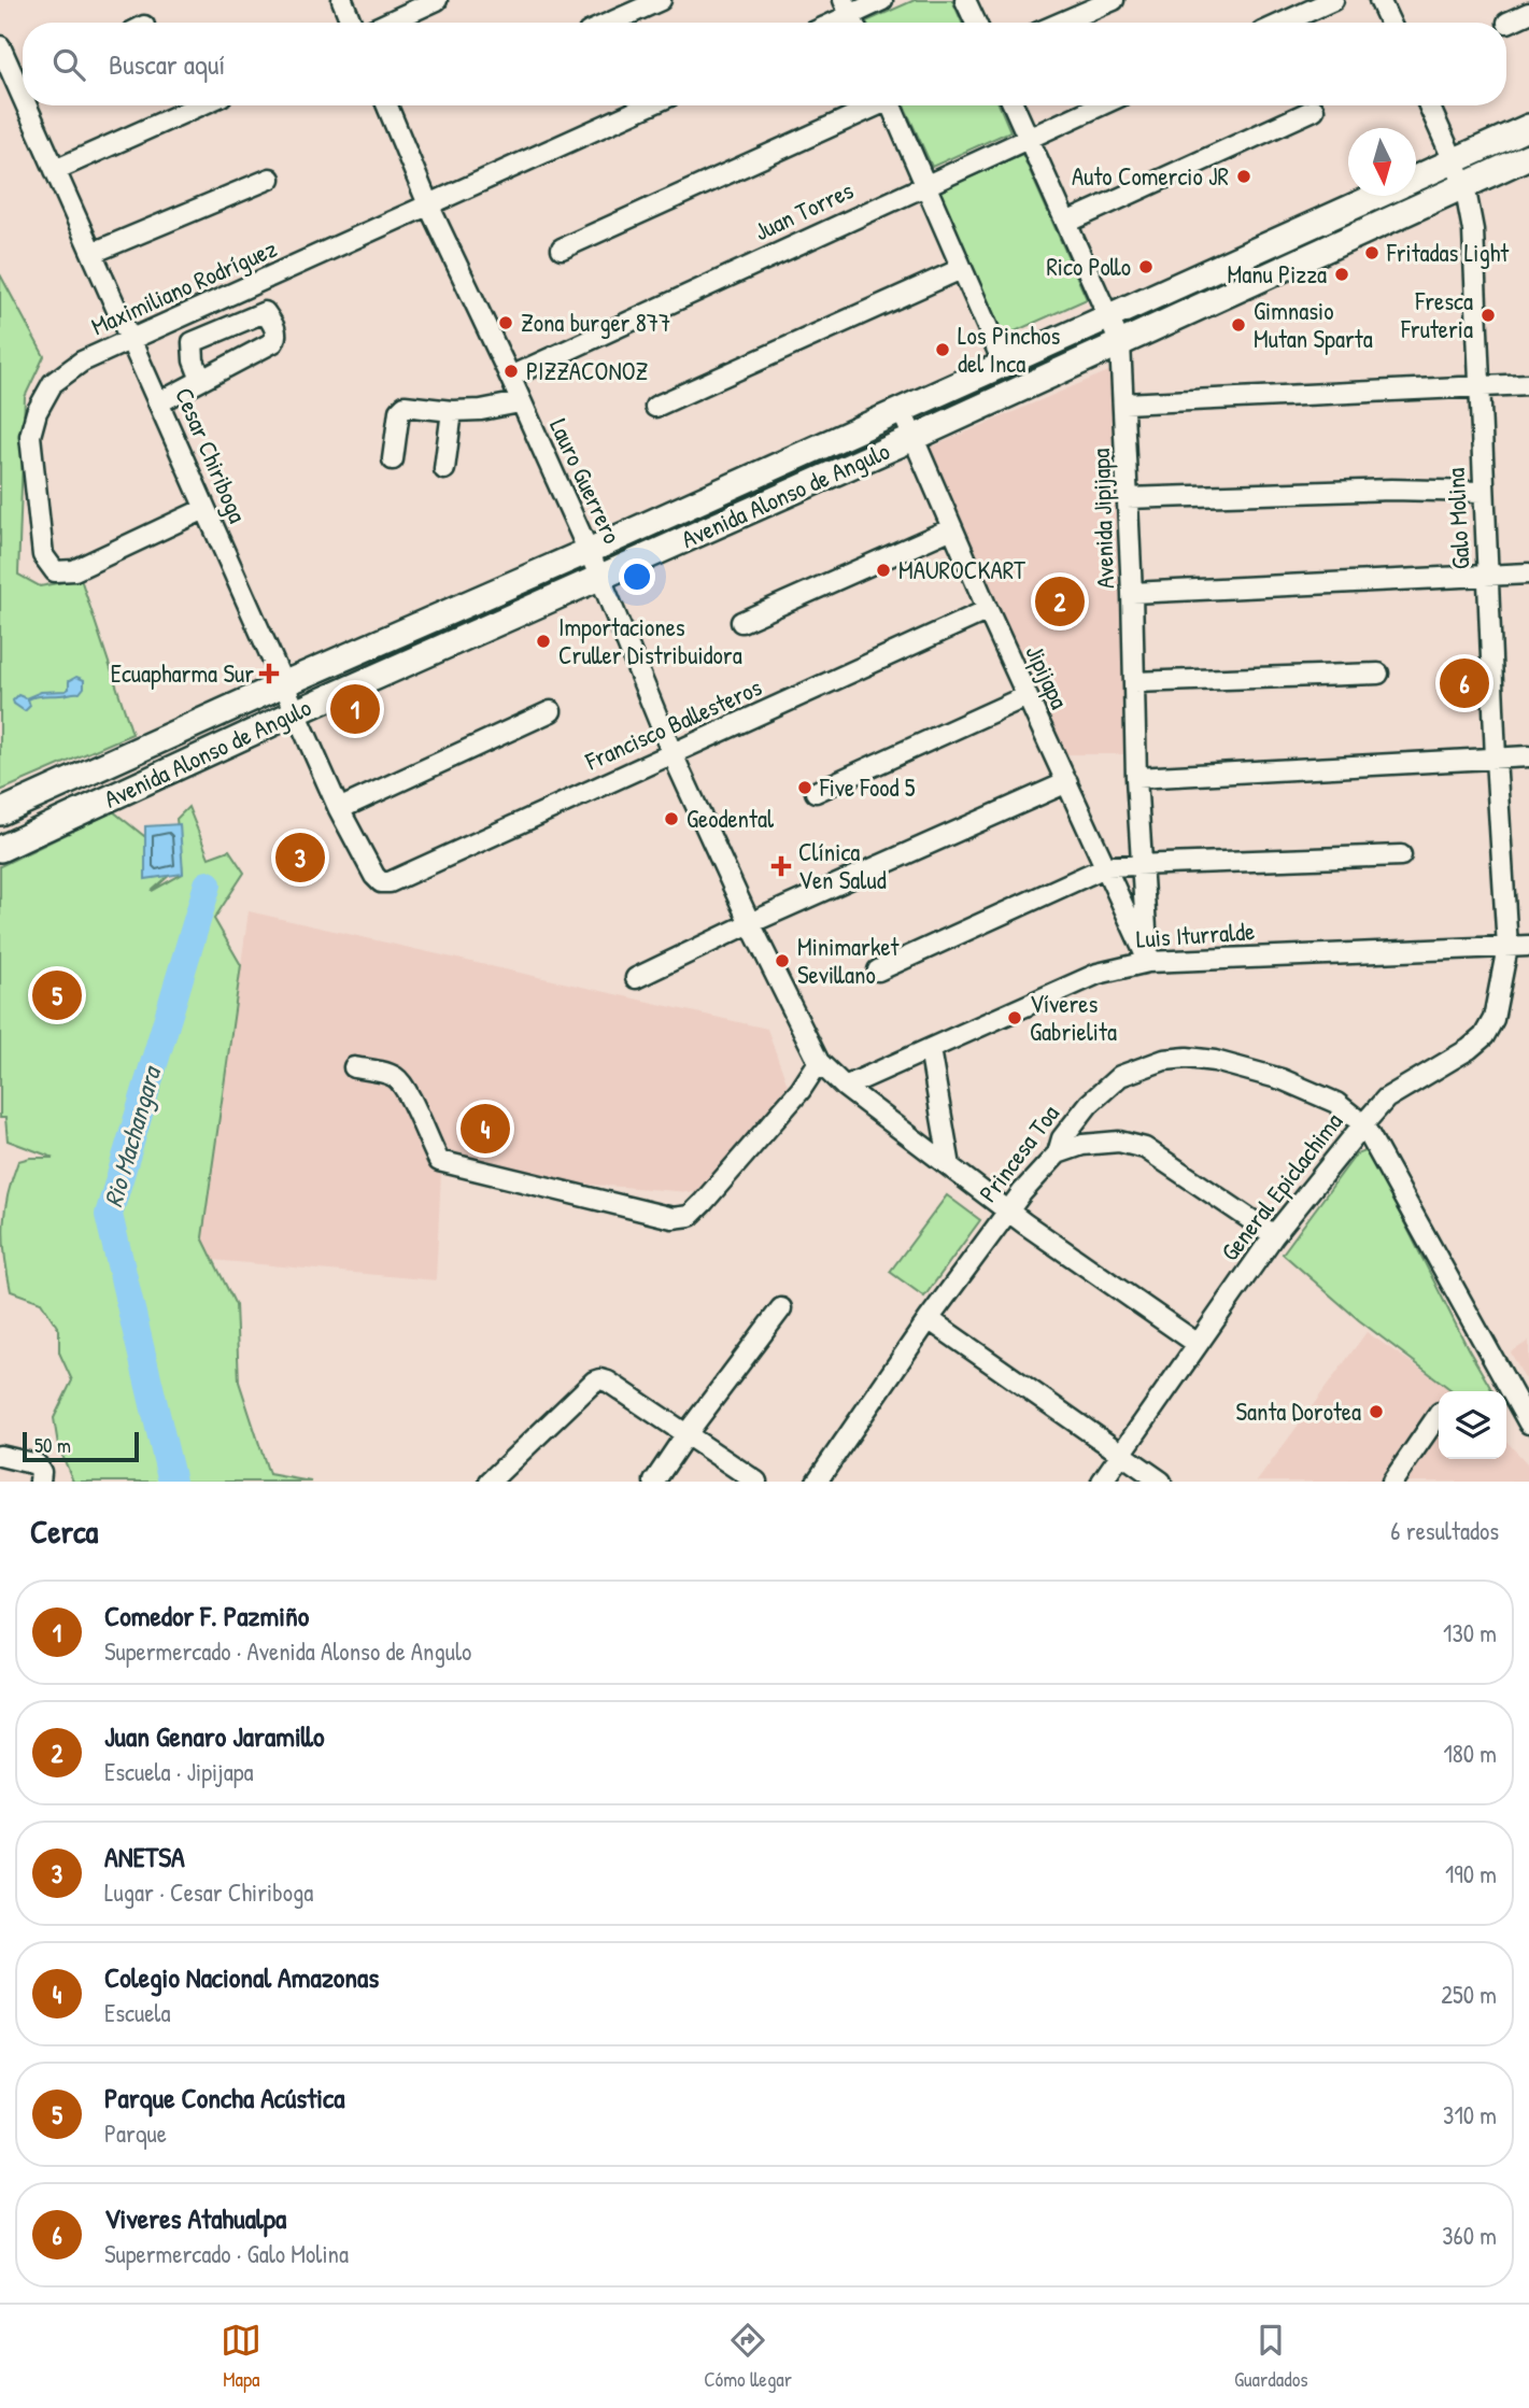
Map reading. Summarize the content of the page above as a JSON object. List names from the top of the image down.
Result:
{
  "streets": {
    "main road": ["Avenida Alonso de Angulo"],
    "street": [
      "Juan Torres",
      "Maximiliano Rodríguez",
      "Cesar Chiriboga",
      "Lauro Guerrero",
      "Avenida Jipijapa",
      "Galo Molina",
      "Jipijapa",
      "Francisco Ballesteros",
      "Luis Iturralde",
      "Princesa Toa",
      "General Epiclachima"
    ]
  },
  "crossings": [
    ["Juan Torres", "Lauro Guerrero"],
    ["Juan Torres", "Avenida Jipijapa"],
    ["Maximiliano Rodríguez", "Cesar Chiriboga"],
    ["Maximiliano Rodríguez", "Lauro Guerrero"],
    ["Cesar Chiriboga", "Avenida Alonso de Angulo"],
    ["Cesar Chiriboga", "Francisco Ballesteros"],
    ["Lauro Guerrero", "Avenida Alonso de Angulo"],
    ["Lauro Guerrero", "Francisco Ballesteros"],
    ["Lauro Guerrero", "Luis Iturralde"],
    ["Lauro Guerrero", "Princesa Toa"],
    ["Lauro Guerrero", "General Epiclachima"],
    ["Avenida Alonso de Angulo", "Avenida Jipijapa"],
    ["Avenida Alonso de Angulo", "Galo Molina"],
    ["Avenida Alonso de Angulo", "Jipijapa"],
    ["Avenida Jipijapa", "Jipijapa"],
    ["Avenida Jipijapa", "Luis Iturralde"],
    ["Galo Molina", "Luis Iturralde"],
    ["Galo Molina", "General Epiclachima"],
    ["Jipijapa", "Francisco Ballesteros"],
    ["Jipijapa", "Luis Iturralde"],
    ["Luis Iturralde", "General Epiclachima"],
    ["Princesa Toa", "General Epiclachima"]
  ],
  "water": ["Rio Machangara"],
  "places": {
    "other": [
      "Auto Comercio JR",
      "Fritadas Light",
      "Rico Pollo",
      "Manu Pizza",
      "Fresca Fruteria",
      "Zona burger 877",
      "Gimnasio Mutan Sparta",
      "Los Pinchos del Inca",
      "PIZZACONOZ",
      "MAUROCKART",
      "Importaciones Cruller Distribuidora",
      "Five Food 5",
      "Geodental",
      "Minimarket Sevillano",
      "Víveres Gabrielita",
      "Santa Dorotea"
    ],
    "health": ["Ecuapharma Sur", "Clínica Ven Salud"]
  },
  "scale_bar": "50 m",
  "north": "bottom",
  "page": {
    "search": "Buscar aquí",
    "pins": [
      "2",
      "6",
      "1",
      "3",
      "5",
      "4"
    ],
    "scale": "50 m",
    "heading": ["Cerca", "6 resultados"],
    "list": [
      {
        "mark": "1",
        "name": "Comedor F. Pazmiño",
        "note": "Supermercado · Avenida Alonso de Angulo",
        "value": "130 m"
      },
      {
        "mark": "2",
        "name": "Juan Genaro Jaramillo",
        "note": "Escuela · Jipijapa",
        "value": "180 m"
      },
      {
        "mark": "3",
        "name": "ANETSA",
        "note": "Lugar · Cesar Chiriboga",
        "value": "190 m"
      },
      {
        "mark": "4",
        "name": "Colegio Nacional Amazonas",
        "note": "Escuela",
        "value": "250 m"
      },
      {
        "mark": "5",
        "name": "Parque Concha Acústica",
        "note": "Parque",
        "value": "310 m"
      },
      {
        "mark": "6",
        "name": "Viveres Atahualpa",
        "note": "Supermercado · Galo Molina",
        "value": "360 m"
      }
    ],
    "nav": ["Mapa", "Cómo llegar", "Guardados"]
  }
}
